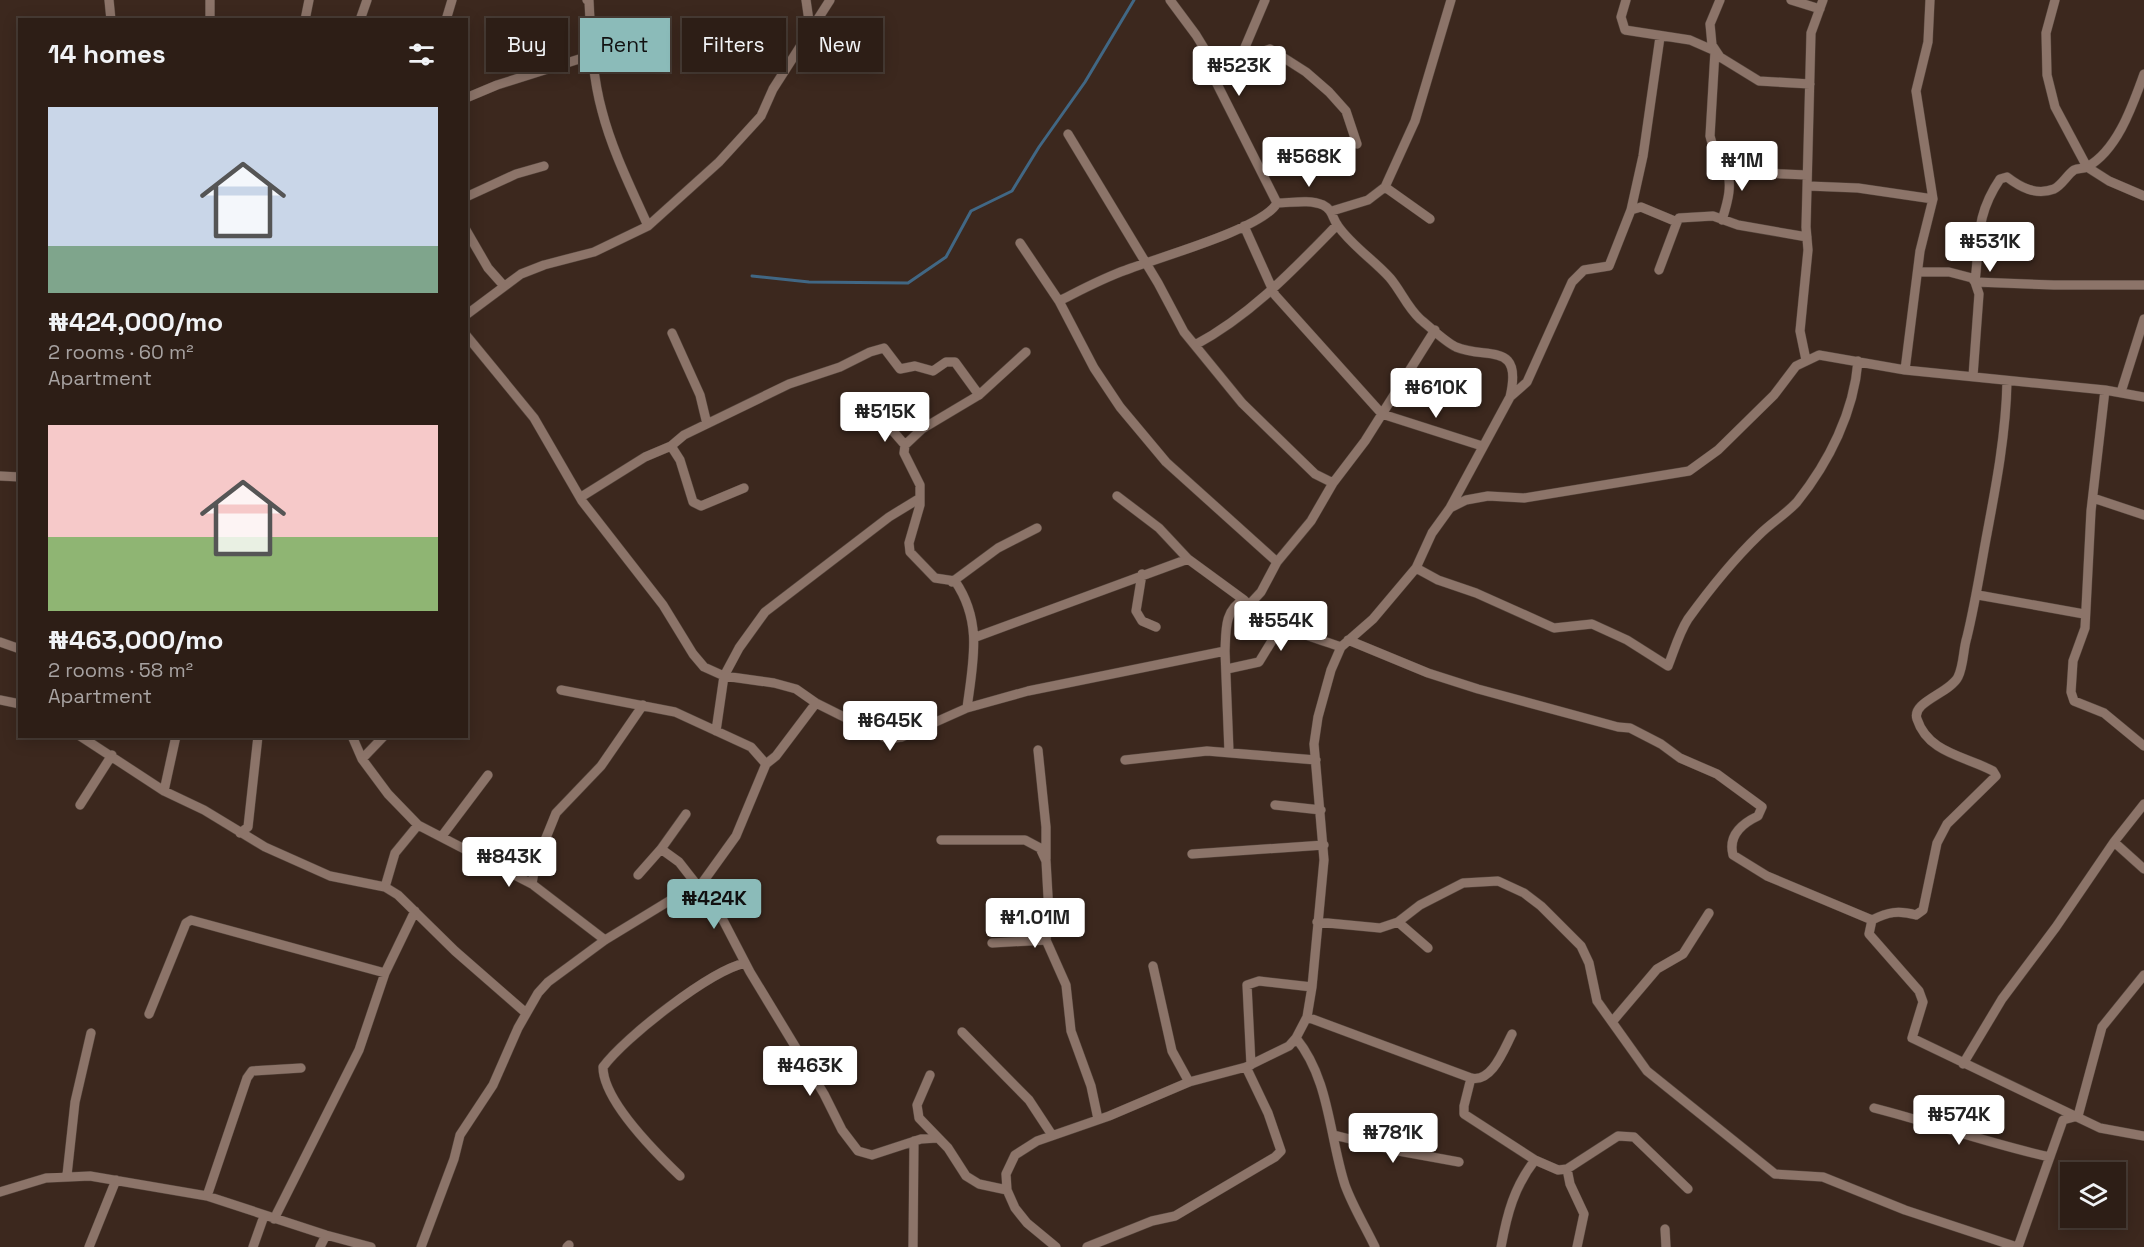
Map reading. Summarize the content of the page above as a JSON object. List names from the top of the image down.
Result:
{
  "page": {
    "chip": [
      "Buy",
      "Rent",
      "Filters",
      "New"
    ],
    "heading": "14 homes",
    "price": [
      "₦523K",
      "₦568K",
      "₦1M",
      "₦531K",
      "₦610K",
      "₦515K",
      "₦554K",
      "₦645K",
      "₦843K",
      "₦424K",
      "₦1.01M",
      "₦463K",
      "₦574K",
      "₦781K"
    ],
    "list": [
      {
        "name": "₦424,000/mo",
        "note": "2 rooms · 60 m² · Apartment"
      },
      {
        "name": "₦463,000/mo",
        "note": "2 rooms · 58 m² · Apartment"
      }
    ]
  }
}
